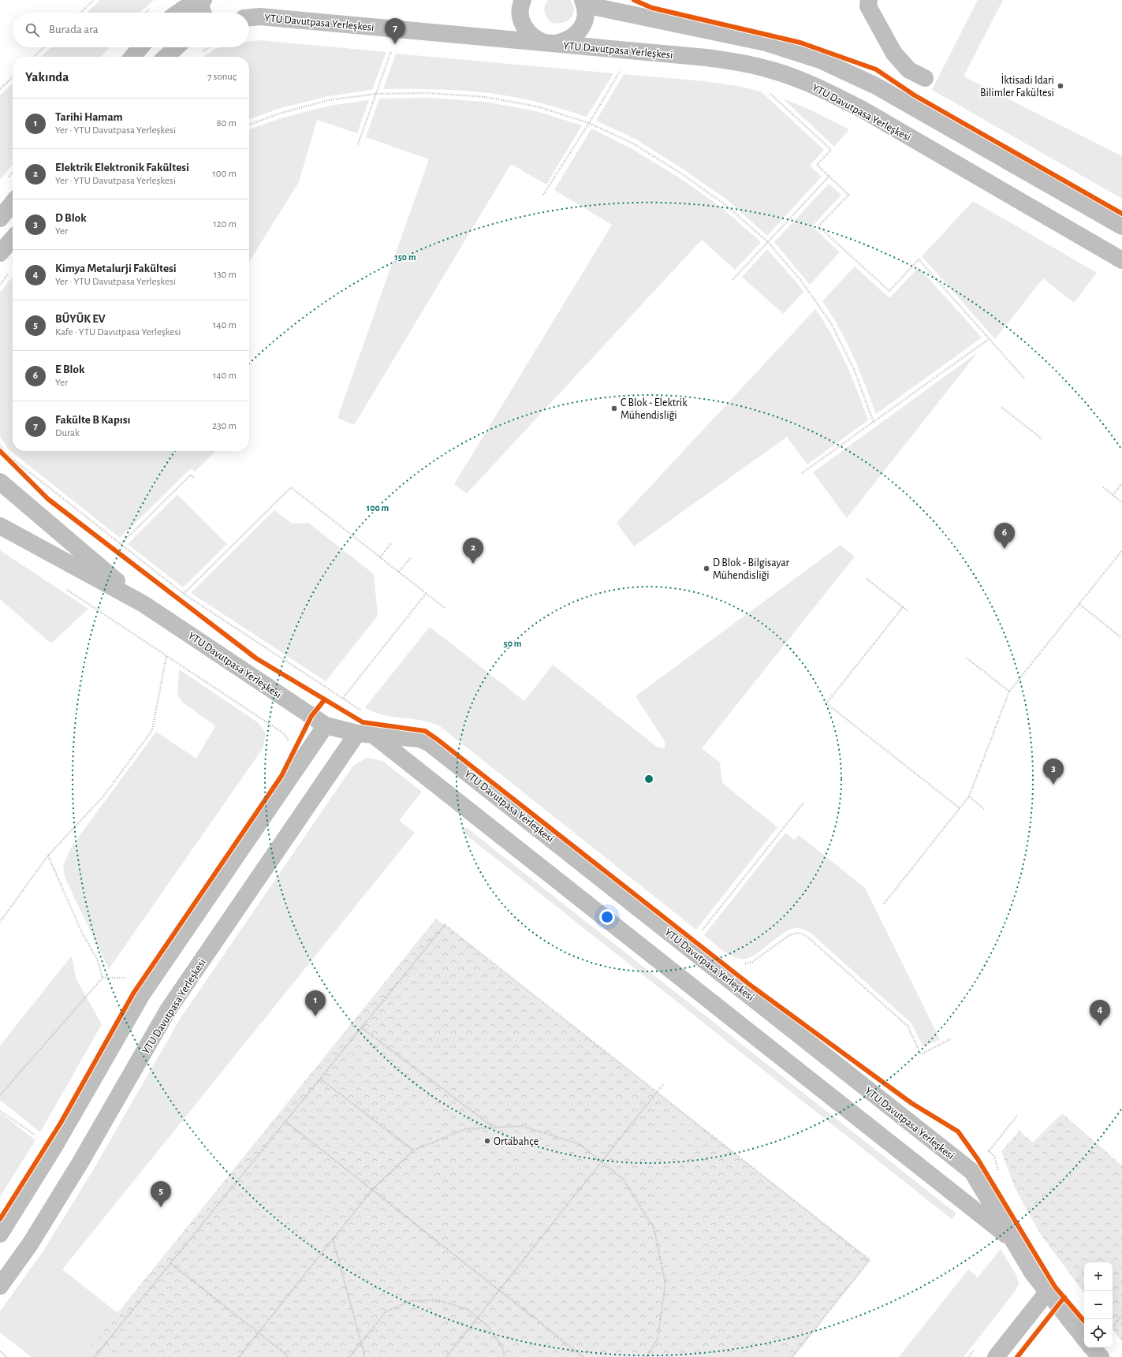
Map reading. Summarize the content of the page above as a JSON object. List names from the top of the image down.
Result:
{
  "streets": {
    "street": ["YTU Davutpasa Yerleşkesi"]
  },
  "places": [
    "İktisadi Idari Bilimler Fakültesi",
    "C Blok - Elektrik Mühendisliği",
    "D Blok - Bilgisayar Mühendisliği",
    "Ortabahçe"
  ],
  "page": {
    "search": "Burada ara",
    "pins": [
      "7",
      "6",
      "2",
      "3",
      "1",
      "4",
      "5"
    ],
    "heading": ["Yakında", "7 sonuç"],
    "list": [
      {
        "mark": "1",
        "name": "Tarihi Hamam",
        "note": "Yer · YTU Davutpasa Yerleşkesi",
        "value": "80 m"
      },
      {
        "mark": "2",
        "name": "Elektrik Elektronik Fakültesi",
        "note": "Yer · YTU Davutpasa Yerleşkesi",
        "value": "100 m"
      },
      {
        "mark": "3",
        "name": "D Blok",
        "note": "Yer",
        "value": "120 m"
      },
      {
        "mark": "4",
        "name": "Kimya Metalurji Fakültesi",
        "note": "Yer · YTU Davutpasa Yerleşkesi",
        "value": "130 m"
      },
      {
        "mark": "5",
        "name": "BÜYÜK EV",
        "note": "Kafe · YTU Davutpasa Yerleşkesi",
        "value": "140 m"
      },
      {
        "mark": "6",
        "name": "E Blok",
        "note": "Yer",
        "value": "140 m"
      },
      {
        "mark": "7",
        "name": "Fakülte B Kapısı",
        "note": "Durak",
        "value": "230 m"
      }
    ],
    "map_buttons": ["+", "−"]
  },
  "rings": ["150 m", "100 m", "50 m"]
}
